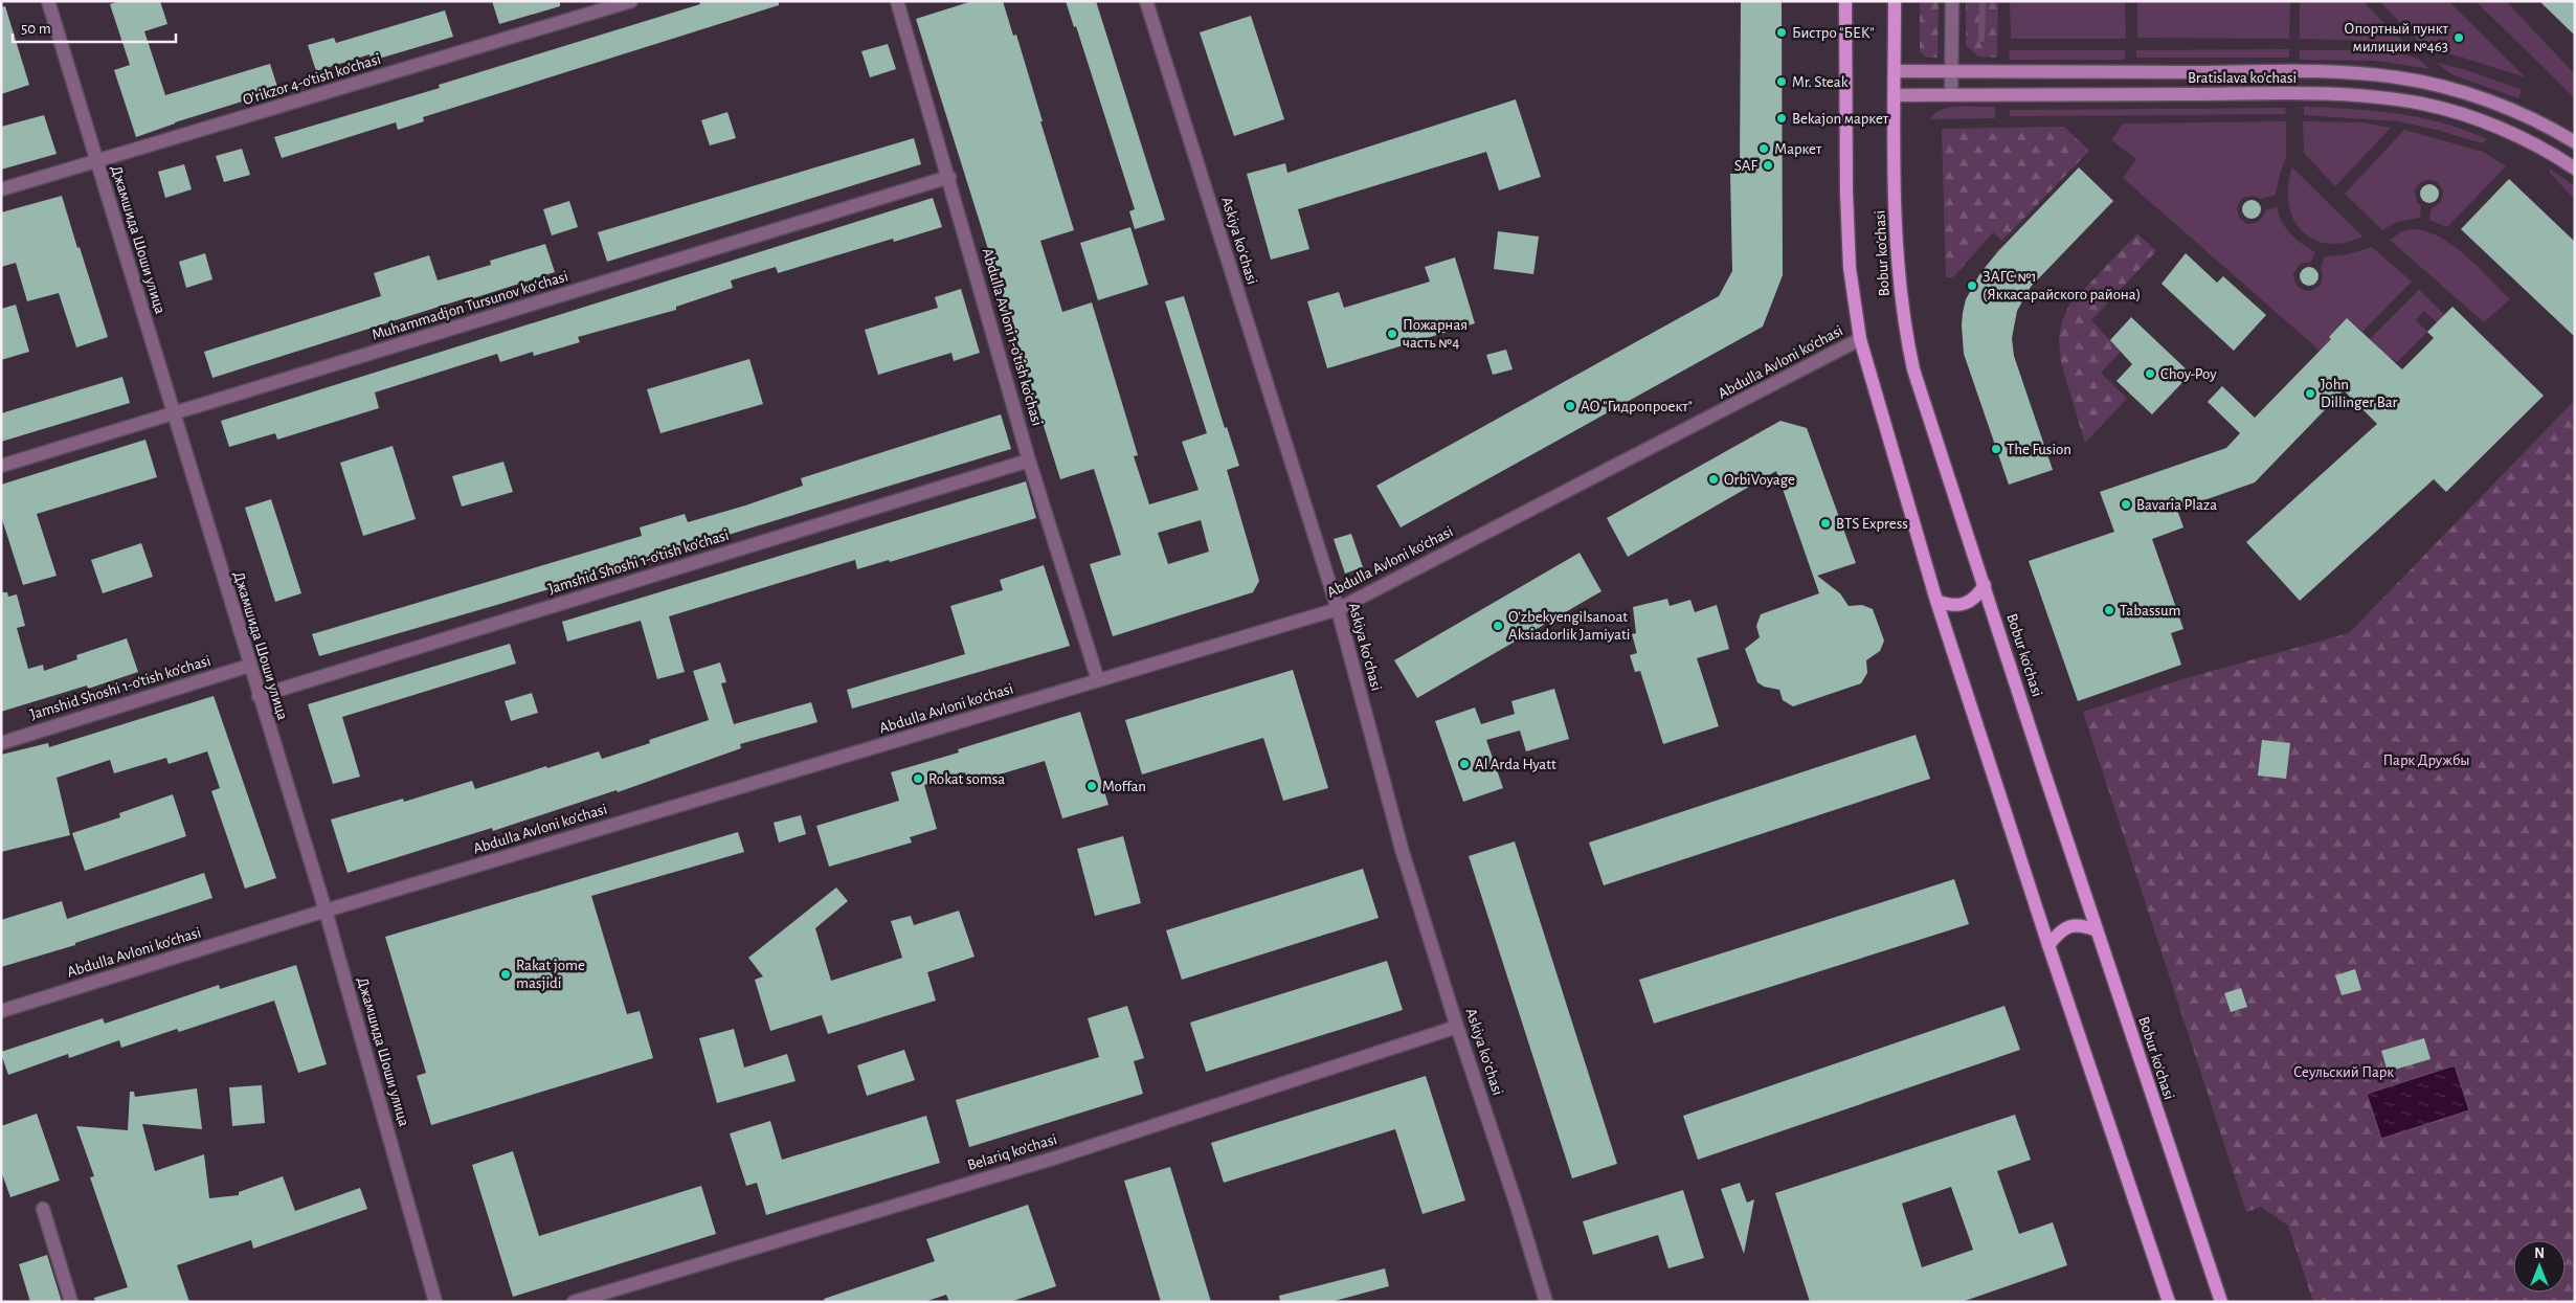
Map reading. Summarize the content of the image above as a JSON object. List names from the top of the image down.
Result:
{
  "streets": {
    "main road": ["Bratislava ko'chasi", "Bobur ko'chasi"],
    "street": [
      "O'rikzor 4-o'tish ko'chasi",
      "Джамшида Шоши улица",
      "Askiya koʻchasi",
      "Muhammadjon Tursunov koʻchasi",
      "Abdulla Avloni 1-o'tish ko'chasi",
      "Abdulla Avloni ko'chasi",
      "Jamshid Shoshi 1-o'tish ko'chasi",
      "Belariq ko'chasi"
    ]
  },
  "crossings": [
    ["Bratislava ko'chasi", "Bobur ko'chasi"],
    ["O'rikzor 4-o'tish ko'chasi", "Джамшида Шоши улица"],
    ["Джамшида Шоши улица", "Muhammadjon Tursunov koʻchasi"],
    ["Джамшида Шоши улица", "Abdulla Avloni ko'chasi"],
    ["Джамшида Шоши улица", "Jamshid Shoshi 1-o'tish ko'chasi"],
    ["Askiya koʻchasi", "Abdulla Avloni ko'chasi"],
    ["Askiya koʻchasi", "Belariq ko'chasi"],
    ["Bobur ko'chasi", "Abdulla Avloni ko'chasi"],
    ["Muhammadjon Tursunov koʻchasi", "Abdulla Avloni 1-o'tish ko'chasi"],
    ["Abdulla Avloni 1-o'tish ko'chasi", "Abdulla Avloni ko'chasi"],
    ["Abdulla Avloni 1-o'tish ko'chasi", "Jamshid Shoshi 1-o'tish ko'chasi"]
  ],
  "parks": ["Парк Дружбы", "Сеульский Парк"],
  "places": [
    "Бистро \"БЕК\"",
    "Опортный пункт милиции №463",
    "Mr. Steak",
    "Bekajon маркет",
    "Маркет",
    "SAF",
    "ЗАГС №1 (Яккасарайского района)",
    "Пожарная часть №4",
    "Choy-Poy",
    "John Dillinger Bar",
    "АО \"Гидропроект\"",
    "The Fusion",
    "OrbiVoyage",
    "Bavaria Plaza",
    "BTS Express",
    "Tabassum",
    "O'zbekyengilsanoat Aksiadorlik Jamiyati",
    "Al Arda Hyatt",
    "Rokat somsa",
    "Moffan",
    "Rakat jome masjidi"
  ],
  "scale_bar": "50 m",
  "north": "top"
}
